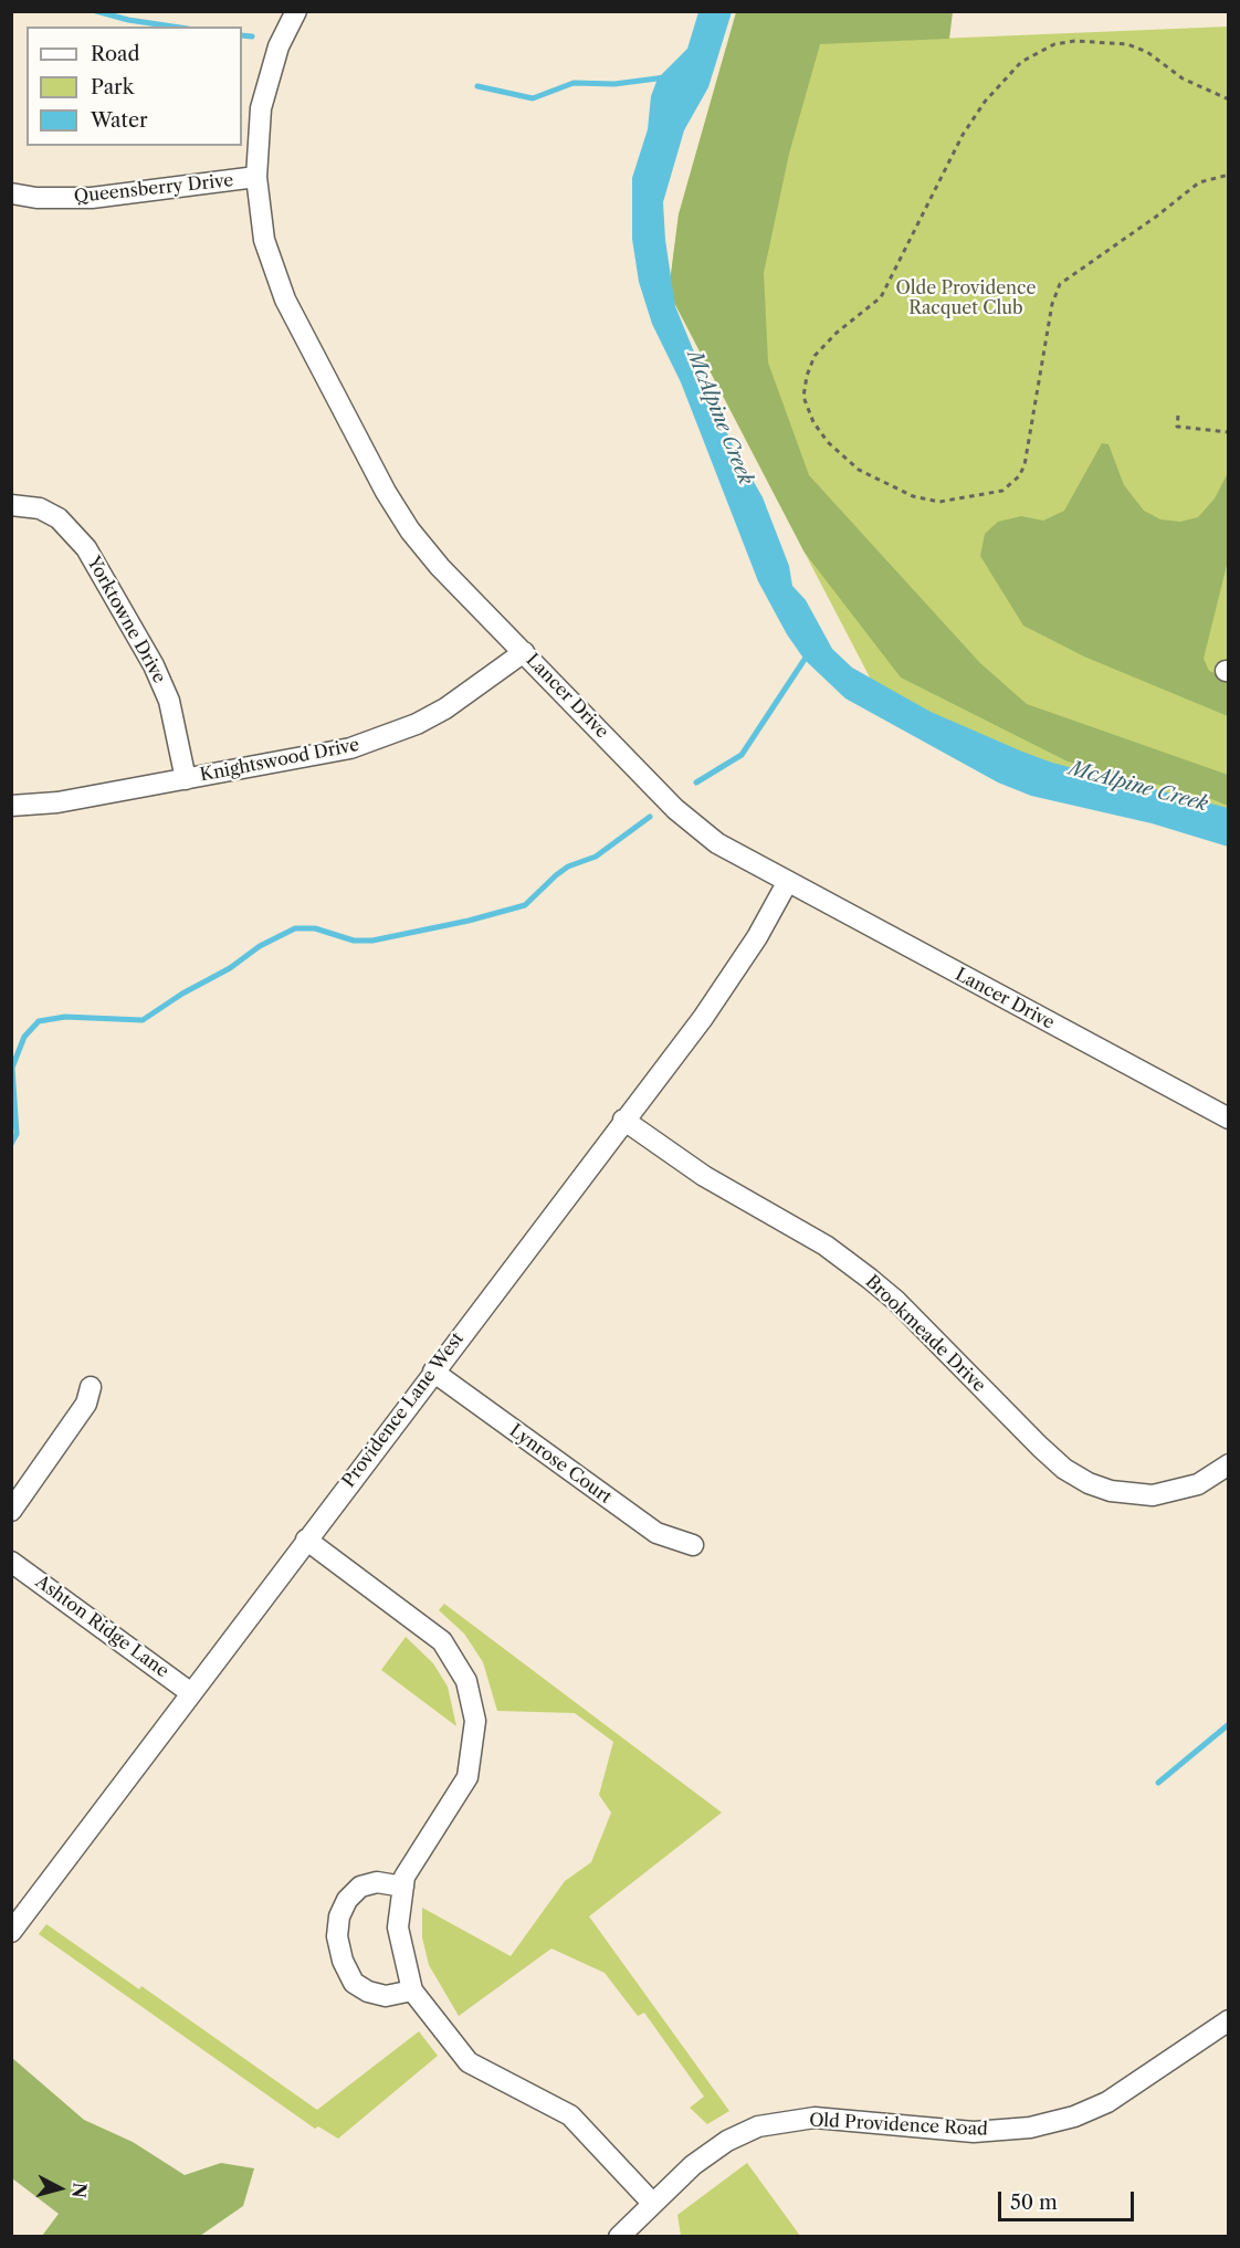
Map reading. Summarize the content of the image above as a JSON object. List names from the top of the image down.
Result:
{
  "streets": {
    "street": [
      "Queensberry Drive",
      "Yorktowne Drive",
      "Lancer Drive",
      "Knightswood Drive",
      "Brookmeade Drive",
      "Providence Lane West",
      "Lynrose Court",
      "Ashton Ridge Lane",
      "Old Providence Road"
    ]
  },
  "crossings": [
    ["Queensberry Drive", "Lancer Drive"],
    ["Yorktowne Drive", "Knightswood Drive"],
    ["Lancer Drive", "Knightswood Drive"],
    ["Lancer Drive", "Providence Lane West"],
    ["Brookmeade Drive", "Providence Lane West"],
    ["Providence Lane West", "Lynrose Court"],
    ["Providence Lane West", "Ashton Ridge Lane"]
  ],
  "water": ["McAlpine Creek"],
  "parks": ["Olde Providence Racquet Club"],
  "legend": ["Road", "Park", "Water"],
  "scale_bar": "50 m",
  "north": "right"
}
